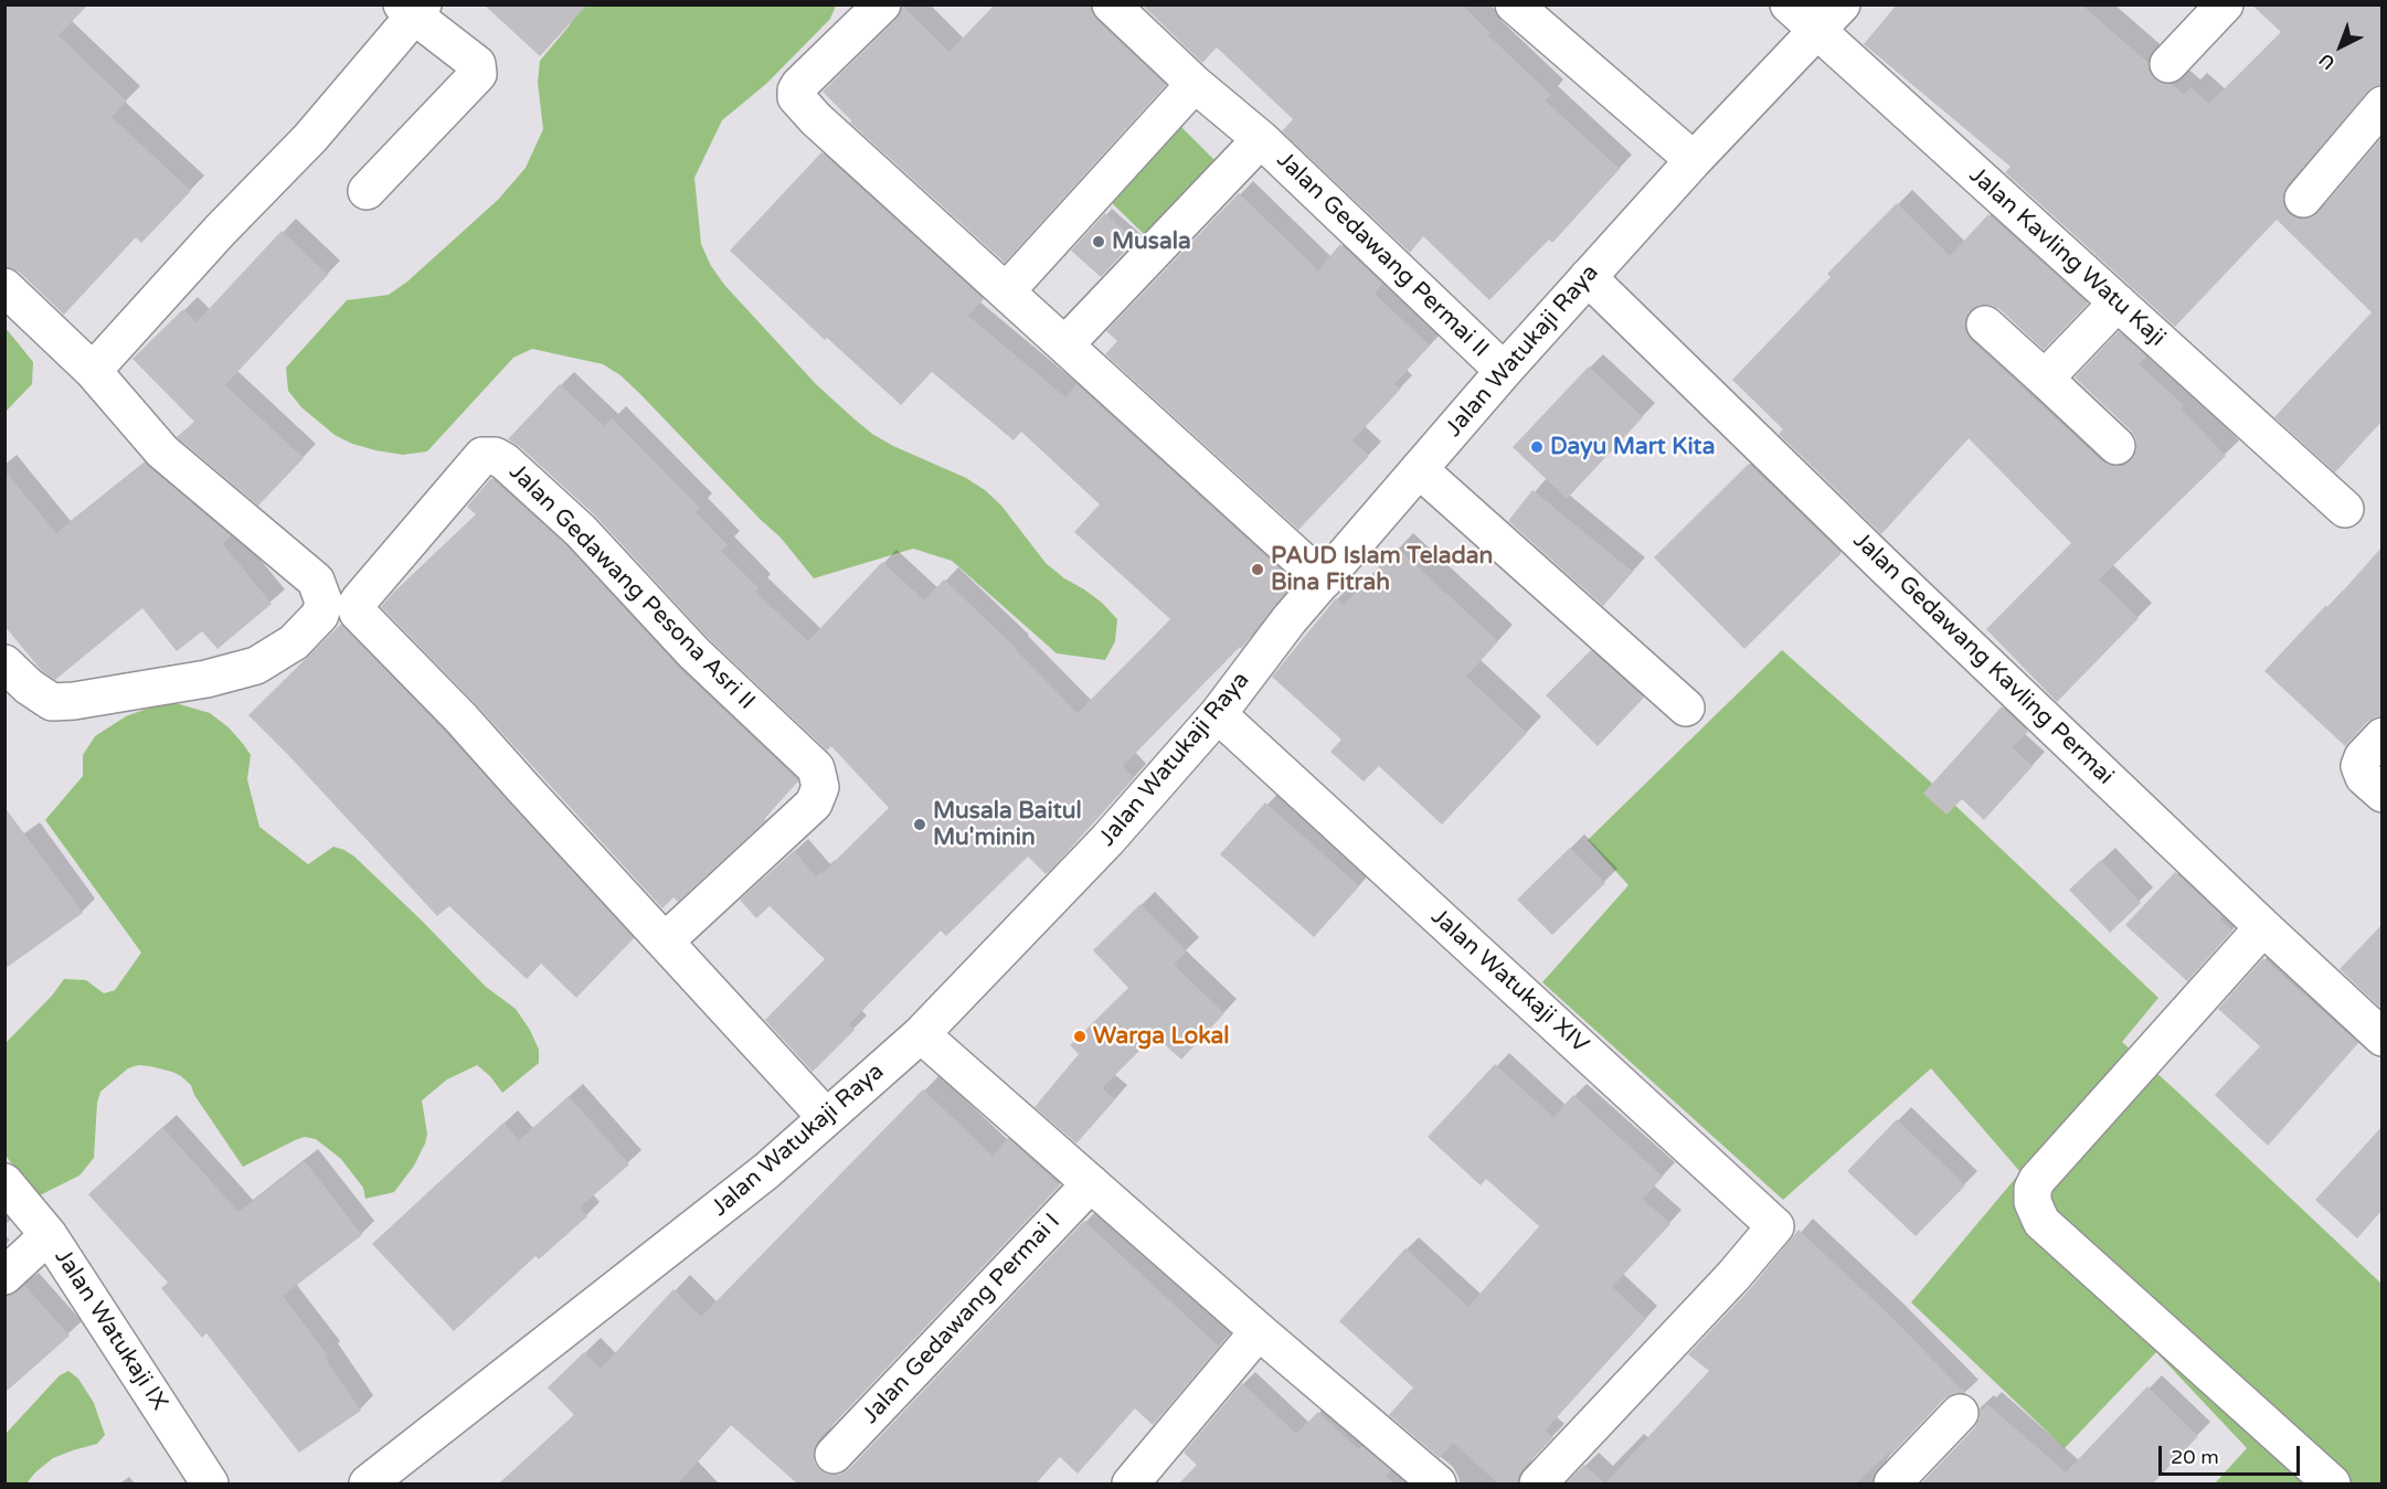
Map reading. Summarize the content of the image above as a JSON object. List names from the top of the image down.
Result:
{
  "streets": {
    "street": [
      "Jalan Gedawang Permai II",
      "Jalan Kavling Watu Kaji",
      "Jalan Watukaji Raya",
      "Jalan Gedawang Pesona Asri II",
      "Jalan Gedawang Kavling Permai",
      "Jalan Watukaji XIV",
      "Jalan Gedawang Permai I",
      "Jalan Watukaji IX"
    ]
  },
  "crossings": [
    ["Jalan Gedawang Permai II", "Jalan Watukaji Raya"],
    ["Jalan Kavling Watu Kaji", "Jalan Watukaji Raya"],
    ["Jalan Watukaji Raya", "Jalan Gedawang Pesona Asri II"],
    ["Jalan Watukaji Raya", "Jalan Gedawang Kavling Permai"],
    ["Jalan Watukaji Raya", "Jalan Watukaji XIV"]
  ],
  "places": [
    "Musala",
    "Dayu Mart Kita",
    "PAUD Islam Teladan Bina Fitrah",
    "Musala Baitul Mu'minin",
    "Warga Lokal"
  ],
  "scale_bar": "20 m",
  "north": "bottom left"
}
